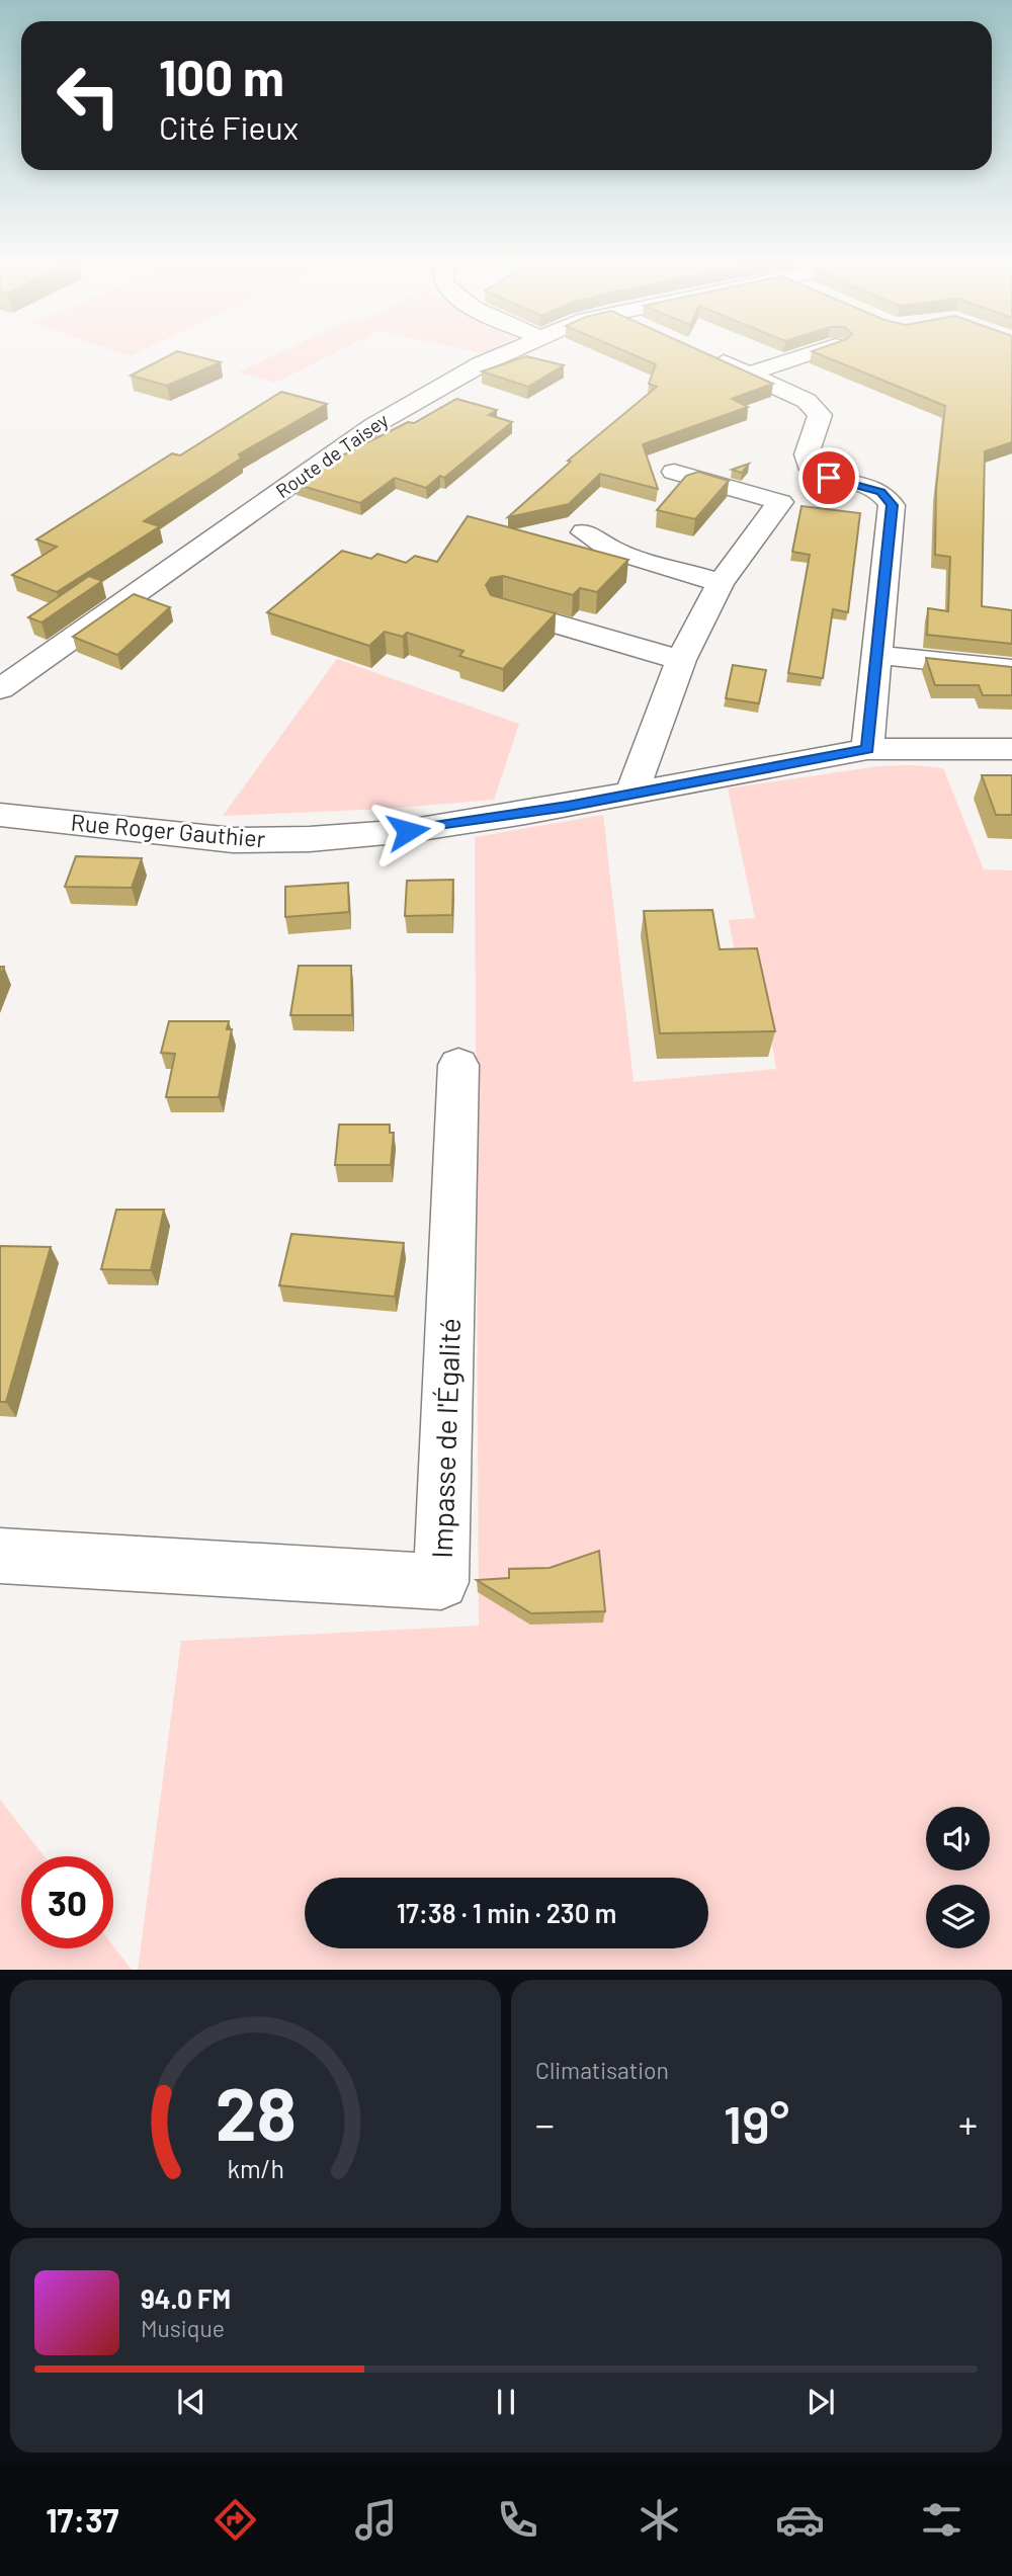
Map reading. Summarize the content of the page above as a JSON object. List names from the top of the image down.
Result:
{
  "streets": {
    "street": ["Route de Taisey", "Rue Roger Gauthier", "Impasse de l'Égalité"]
  },
  "page": {
    "turn": ["100 m", "Cité Fieux"],
    "limit": "30",
    "trip": "17:38 · 1 min · 230 m",
    "tile": "Climatisation",
    "heat": ["−", "19°", "+"],
    "song": ["94.0 FM", "Musique"],
    "tabs": "17:37",
    "gauge": ["28", "km/h"]
  }
}
